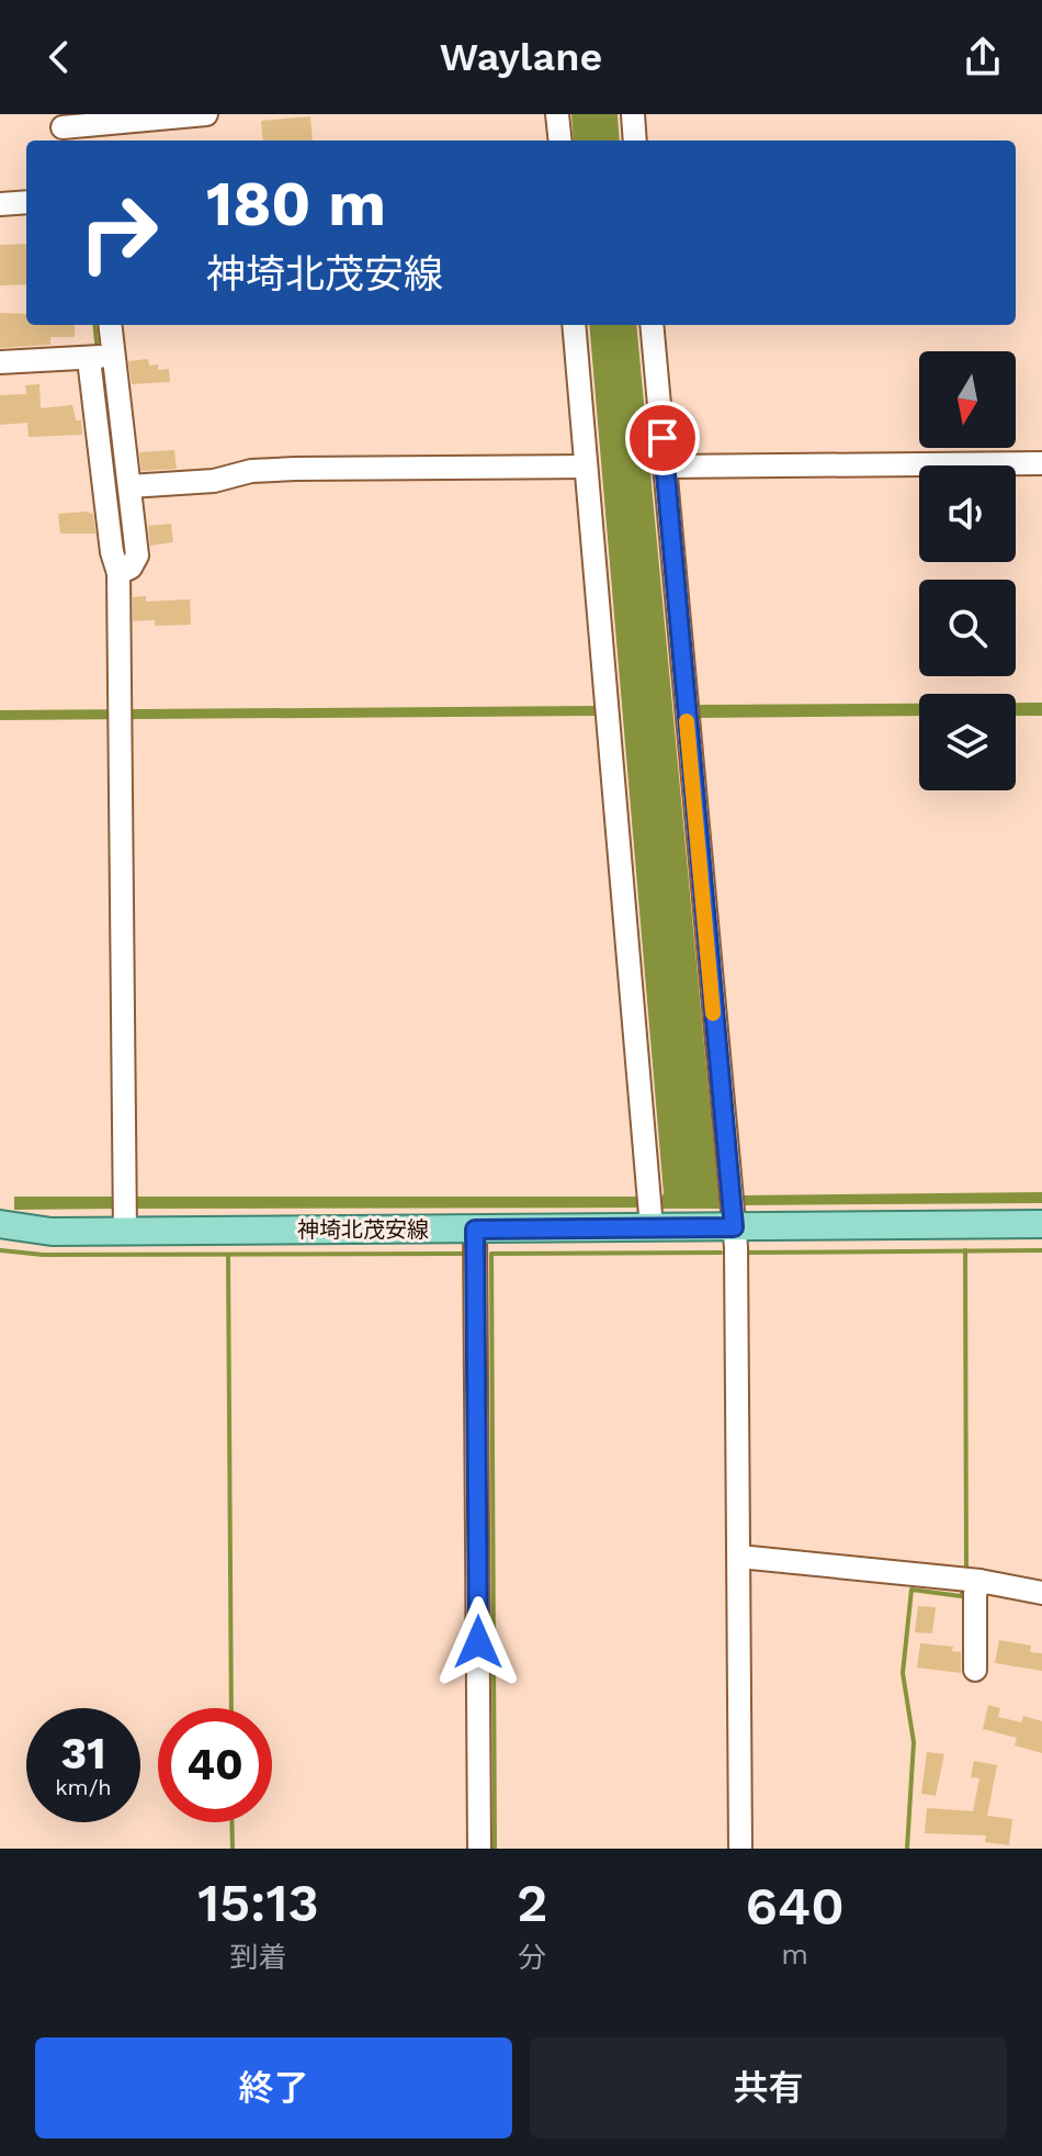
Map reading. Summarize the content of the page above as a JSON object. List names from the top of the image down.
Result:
{
  "streets": {
    "main road": ["神埼北茂安線"]
  },
  "north": "bottom",
  "page": {
    "header": "Waylane",
    "turn": ["180 m", "神埼北茂安線"],
    "speed": "31 km/h",
    "limit": "40",
    "eta": [
      "15:13",
      "到着",
      "2",
      "分",
      "640",
      "m"
    ],
    "buttons": ["終了", "共有"]
  }
}
